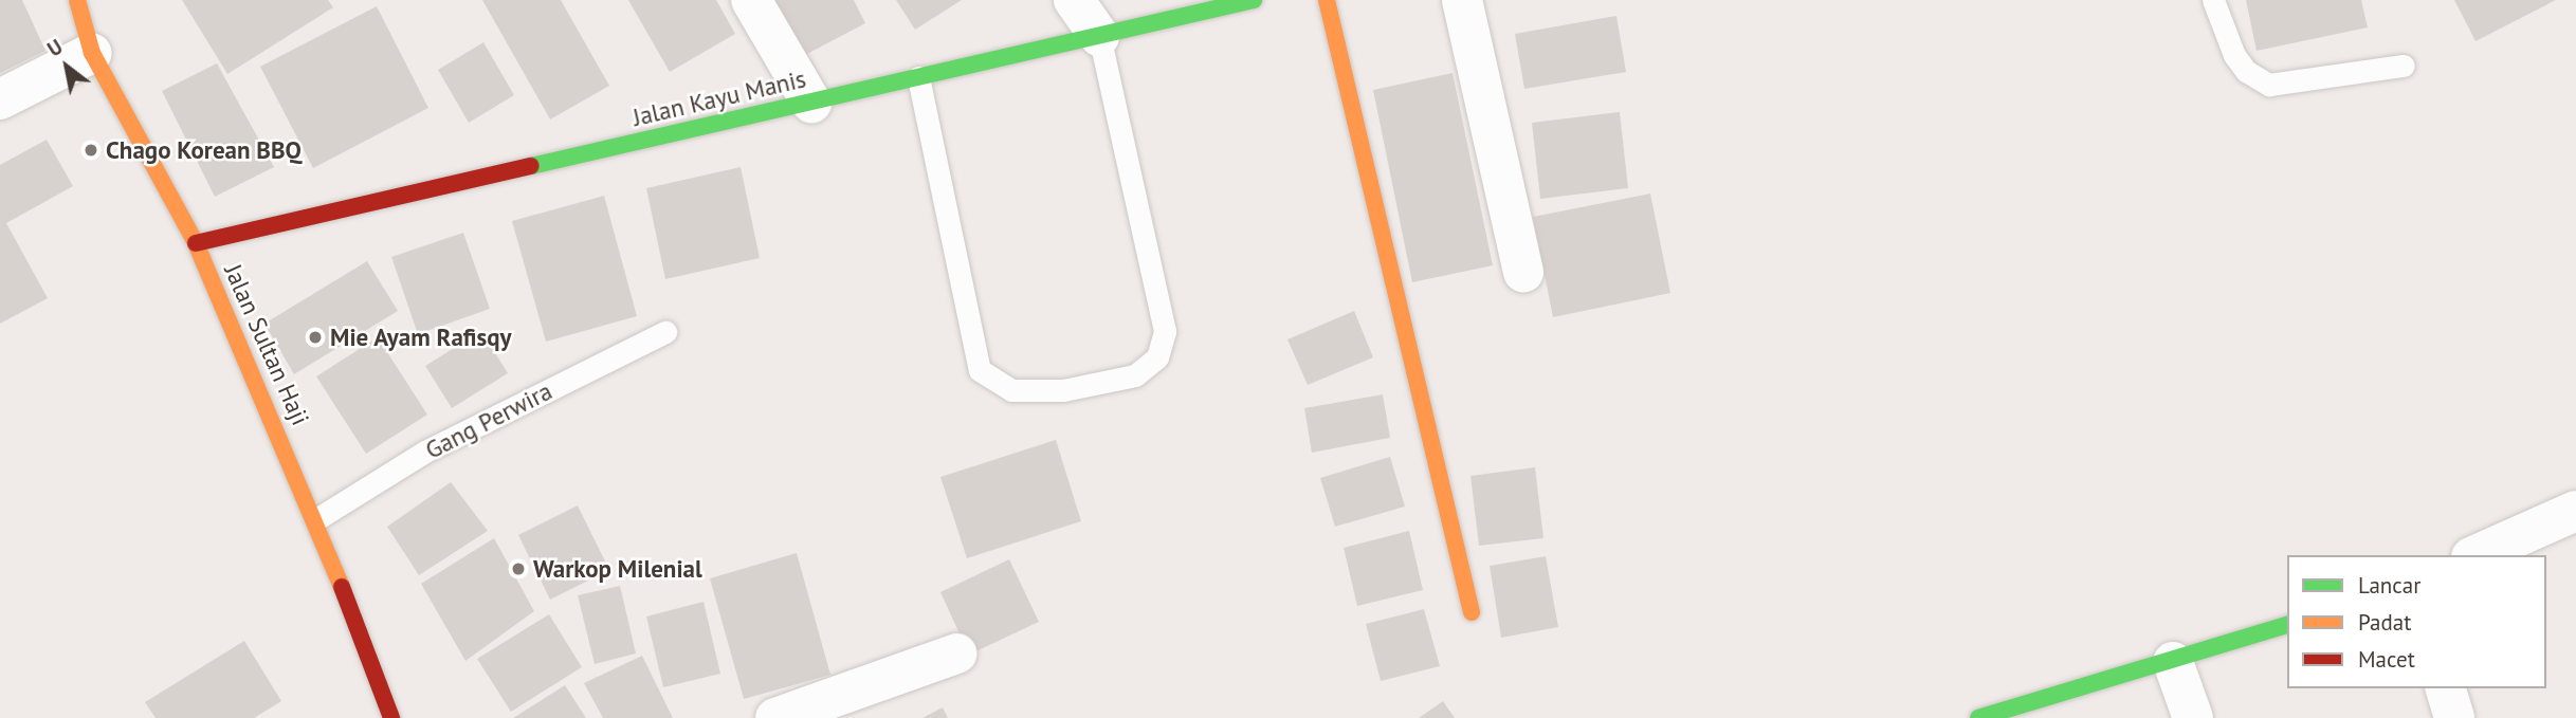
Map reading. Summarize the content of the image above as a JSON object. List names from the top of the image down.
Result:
{
  "streets": {
    "street": ["Jalan Kayu Manis", "Jalan Sultan Haji"],
    "lane": ["Gang Perwira"]
  },
  "crossings": [
    ["Jalan Kayu Manis", "Jalan Sultan Haji"],
    ["Jalan Sultan Haji", "Gang Perwira"]
  ],
  "places": ["Chago Korean BBQ", "Mie Ayam Rafisqy", "Warkop Milenial"],
  "legend": ["Lancar", "Padat", "Macet"],
  "north": "top left"
}
